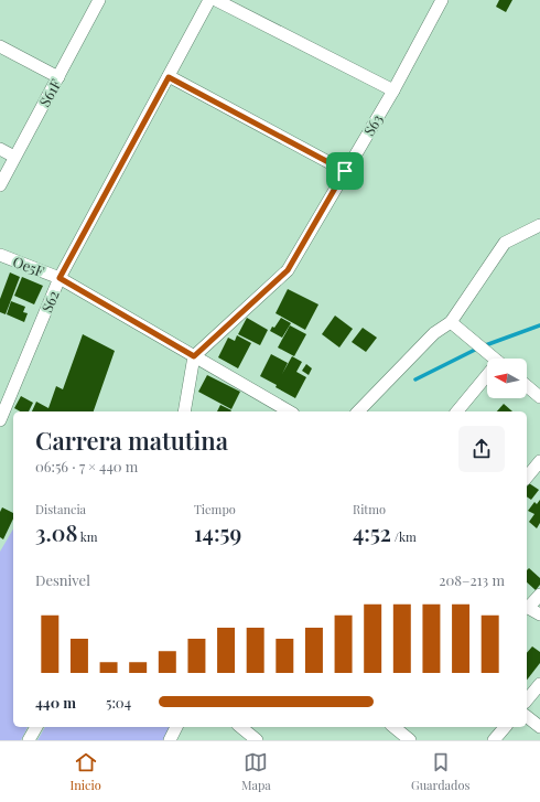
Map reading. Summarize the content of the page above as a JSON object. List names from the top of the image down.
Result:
{
  "streets": {
    "street": [
      "S61F",
      "S63",
      "Oe5F",
      "S62"
    ]
  },
  "crossings": [
    ["S63", "Oe5F"],
    ["Oe5F", "S62"]
  ],
  "north": "left",
  "page": {
    "heading": ["Carrera matutina", "06:56 · 7 × 440 m"],
    "stats": [
      ["Distancia", "3.08 km"],
      ["Tiempo", "14:59"],
      ["Ritmo", "4:52 /km"]
    ],
    "chart": ["Desnivel", "208–213 m"],
    "list": [
      {
        "name": "440 m",
        "note": "5:04"
      }
    ],
    "tabs": ["Inicio", "Mapa", "Guardados"]
  }
}
